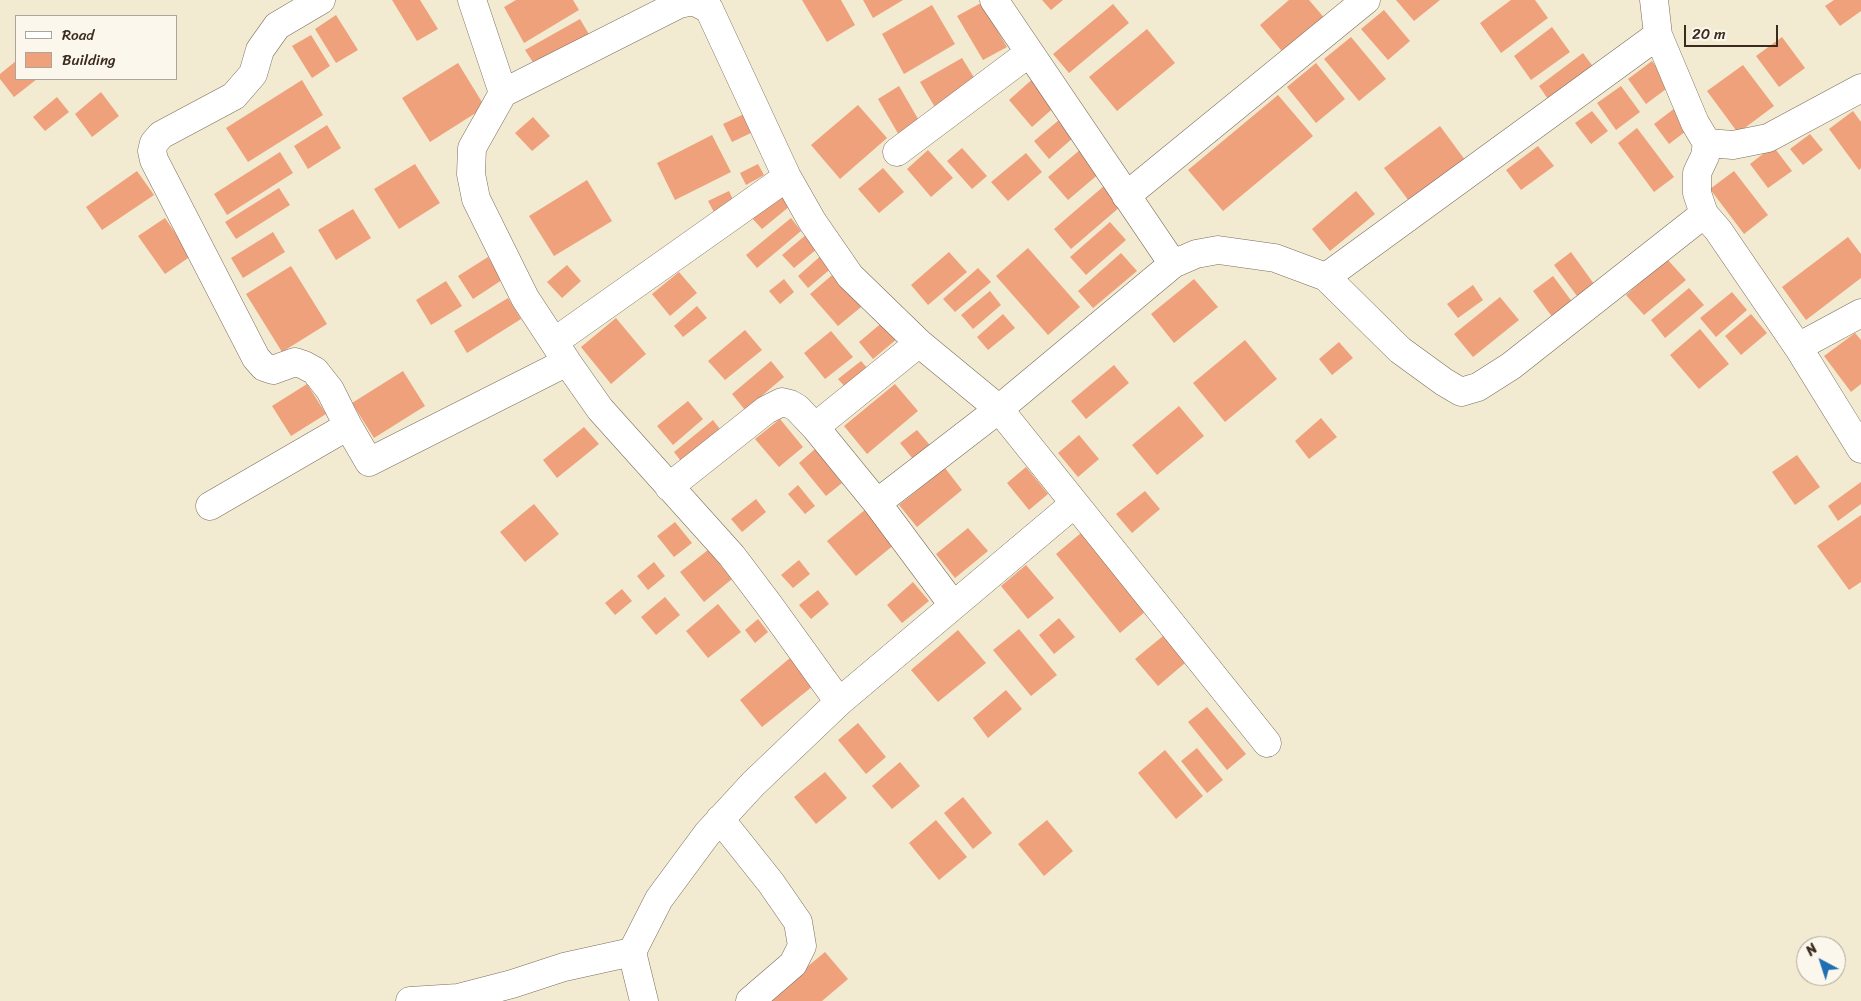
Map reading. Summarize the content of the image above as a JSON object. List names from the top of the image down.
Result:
{
  "legend": ["Road", "Building"],
  "scale_bar": "20 m",
  "north": "top left"
}
